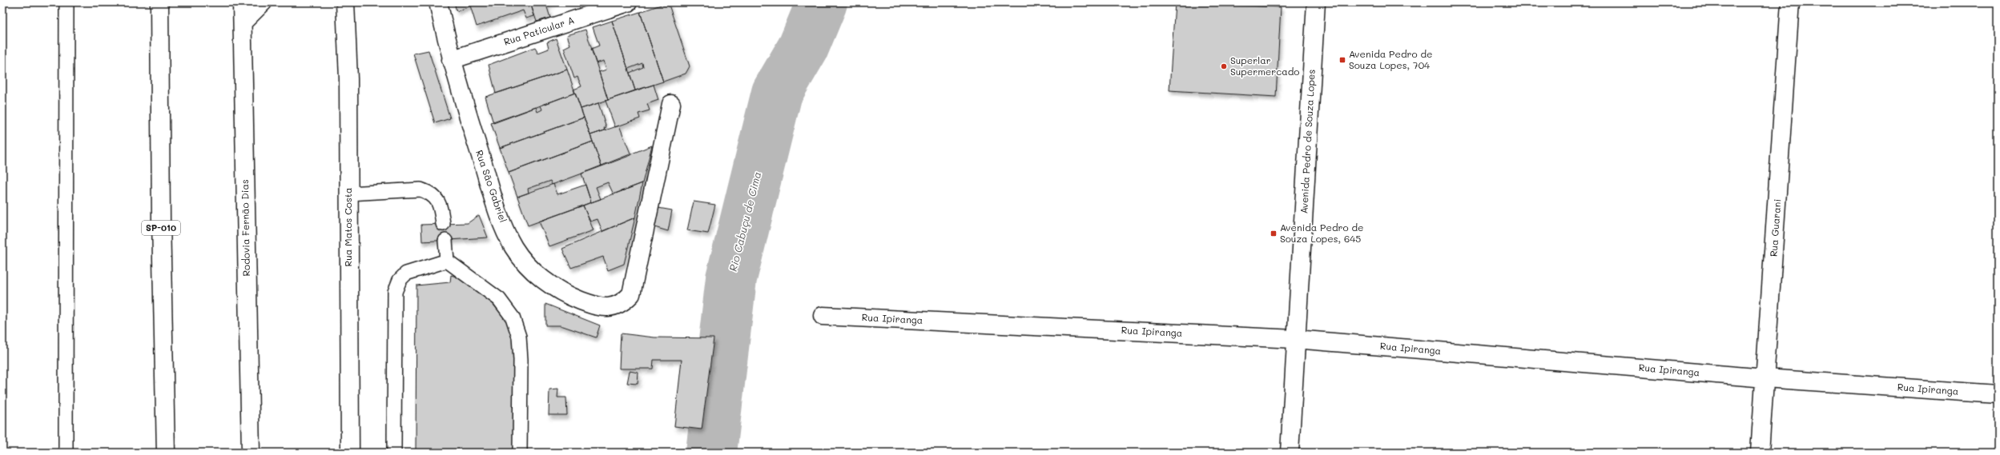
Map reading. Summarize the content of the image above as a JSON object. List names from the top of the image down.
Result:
{
  "streets": {
    "main road": [
      "Rua Paticular A",
      "Avenida Pedro de Souza Lopes",
      "Rua São Gabriel",
      "Rua Matos Costa",
      "SP-010",
      "Rodovia Fernão Dias",
      "Rua Guarani",
      "Rua Ipiranga"
    ]
  },
  "crossings": [
    ["Rua Paticular A", "Rua São Gabriel"],
    ["Avenida Pedro de Souza Lopes", "Rua Ipiranga"],
    ["Rua Guarani", "Rua Ipiranga"]
  ],
  "water": ["Rio Cabuçu de Cima"],
  "places": {
    "transit": ["Avenida Pedro de Souza Lopes, 704", "Avenida Pedro de Souza Lopes, 645"],
    "other": ["Superlar Supermercado"]
  }
}
